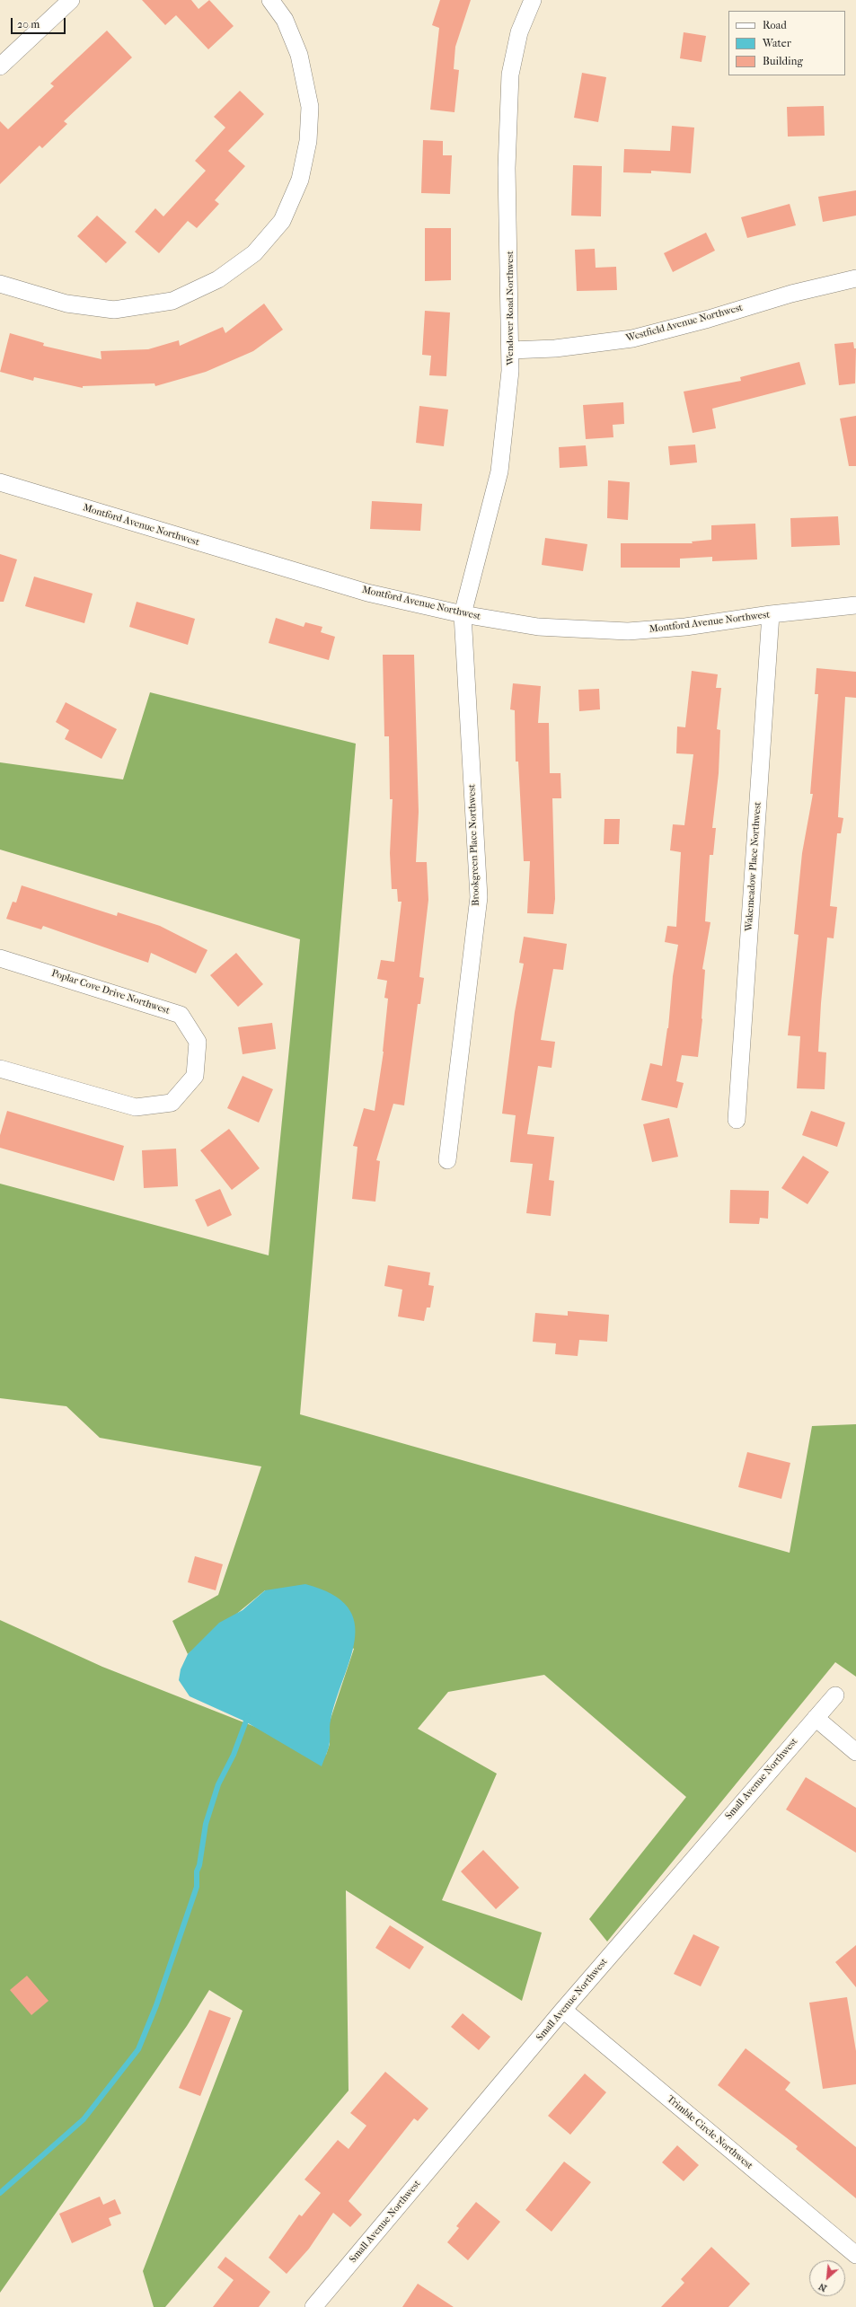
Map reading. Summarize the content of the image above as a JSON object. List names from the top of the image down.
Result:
{
  "streets": {
    "street": [
      "Wendover Road Northwest",
      "Westfield Avenue Northwest",
      "Montford Avenue Northwest",
      "Brookgreen Place Northwest",
      "Wakemeadow Place Northwest",
      "Poplar Cove Drive Northwest",
      "Small Avenue Northwest",
      "Trimble Circle Northwest"
    ]
  },
  "crossings": [
    ["Wendover Road Northwest", "Westfield Avenue Northwest"],
    ["Wendover Road Northwest", "Montford Avenue Northwest"],
    ["Wendover Road Northwest", "Brookgreen Place Northwest"],
    ["Montford Avenue Northwest", "Brookgreen Place Northwest"],
    ["Montford Avenue Northwest", "Wakemeadow Place Northwest"],
    ["Small Avenue Northwest", "Trimble Circle Northwest"]
  ],
  "legend": ["Road", "Water", "Building"],
  "scale_bar": "20 m",
  "north": "bottom left"
}
